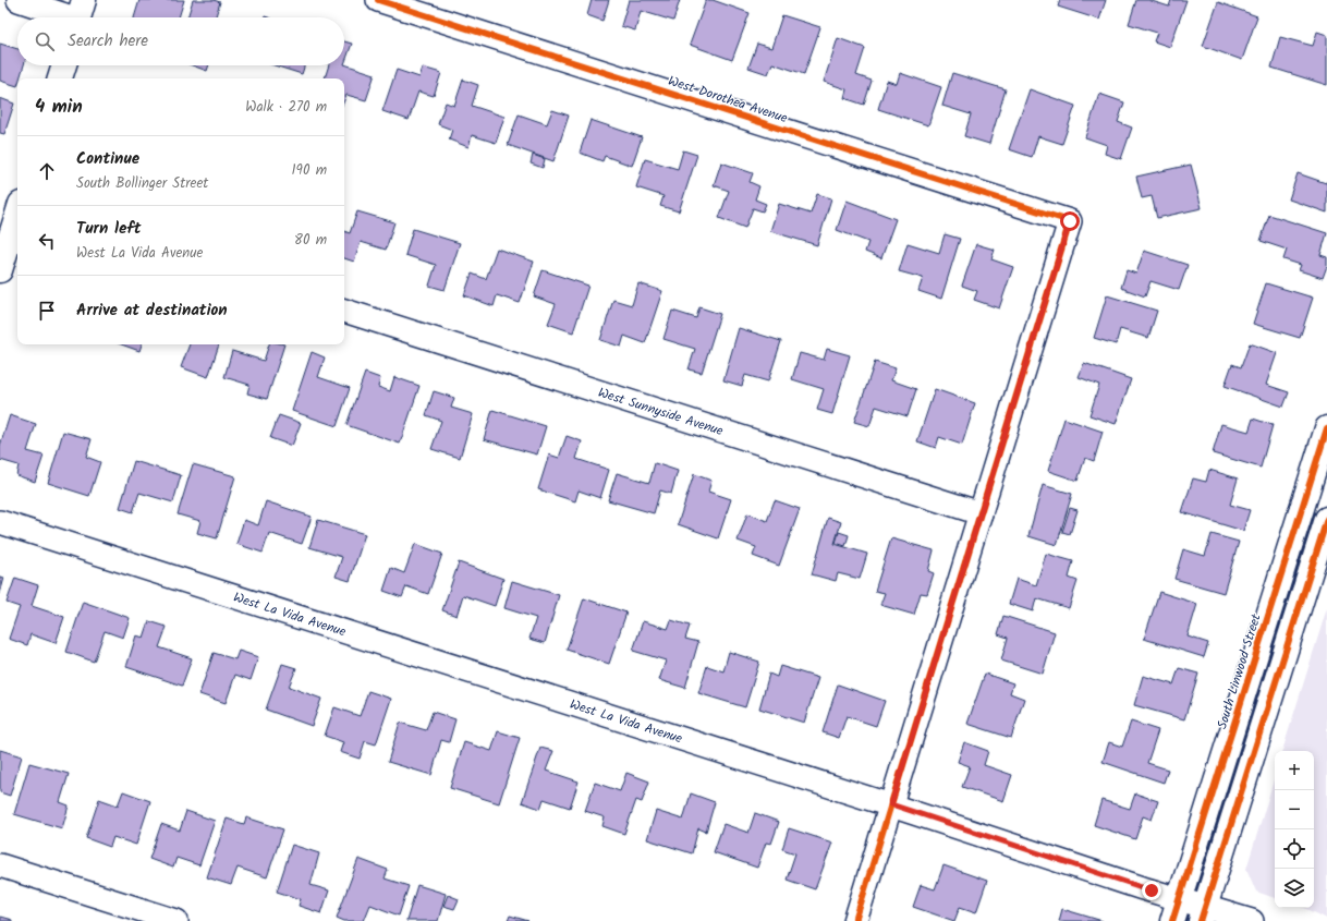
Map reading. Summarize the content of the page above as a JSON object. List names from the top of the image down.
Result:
{
  "streets": {
    "street": [
      "West Dorothea Avenue",
      "West Sunnyside Avenue",
      "West La Vida Avenue",
      "South Linwood Street"
    ]
  },
  "crossings": [
    ["West Dorothea Avenue", "West Sunnyside Avenue"],
    ["West La Vida Avenue", "South Linwood Street"]
  ],
  "page": {
    "search": "Search here",
    "heading": ["4 min", "Walk · 270 m"],
    "list": [
      ["Continue", "South Bollinger Street", "190 m"],
      ["Turn left", "West La Vida Avenue", "80 m"],
      "Arrive at destination"
    ],
    "map_buttons": ["+", "−"]
  }
}
